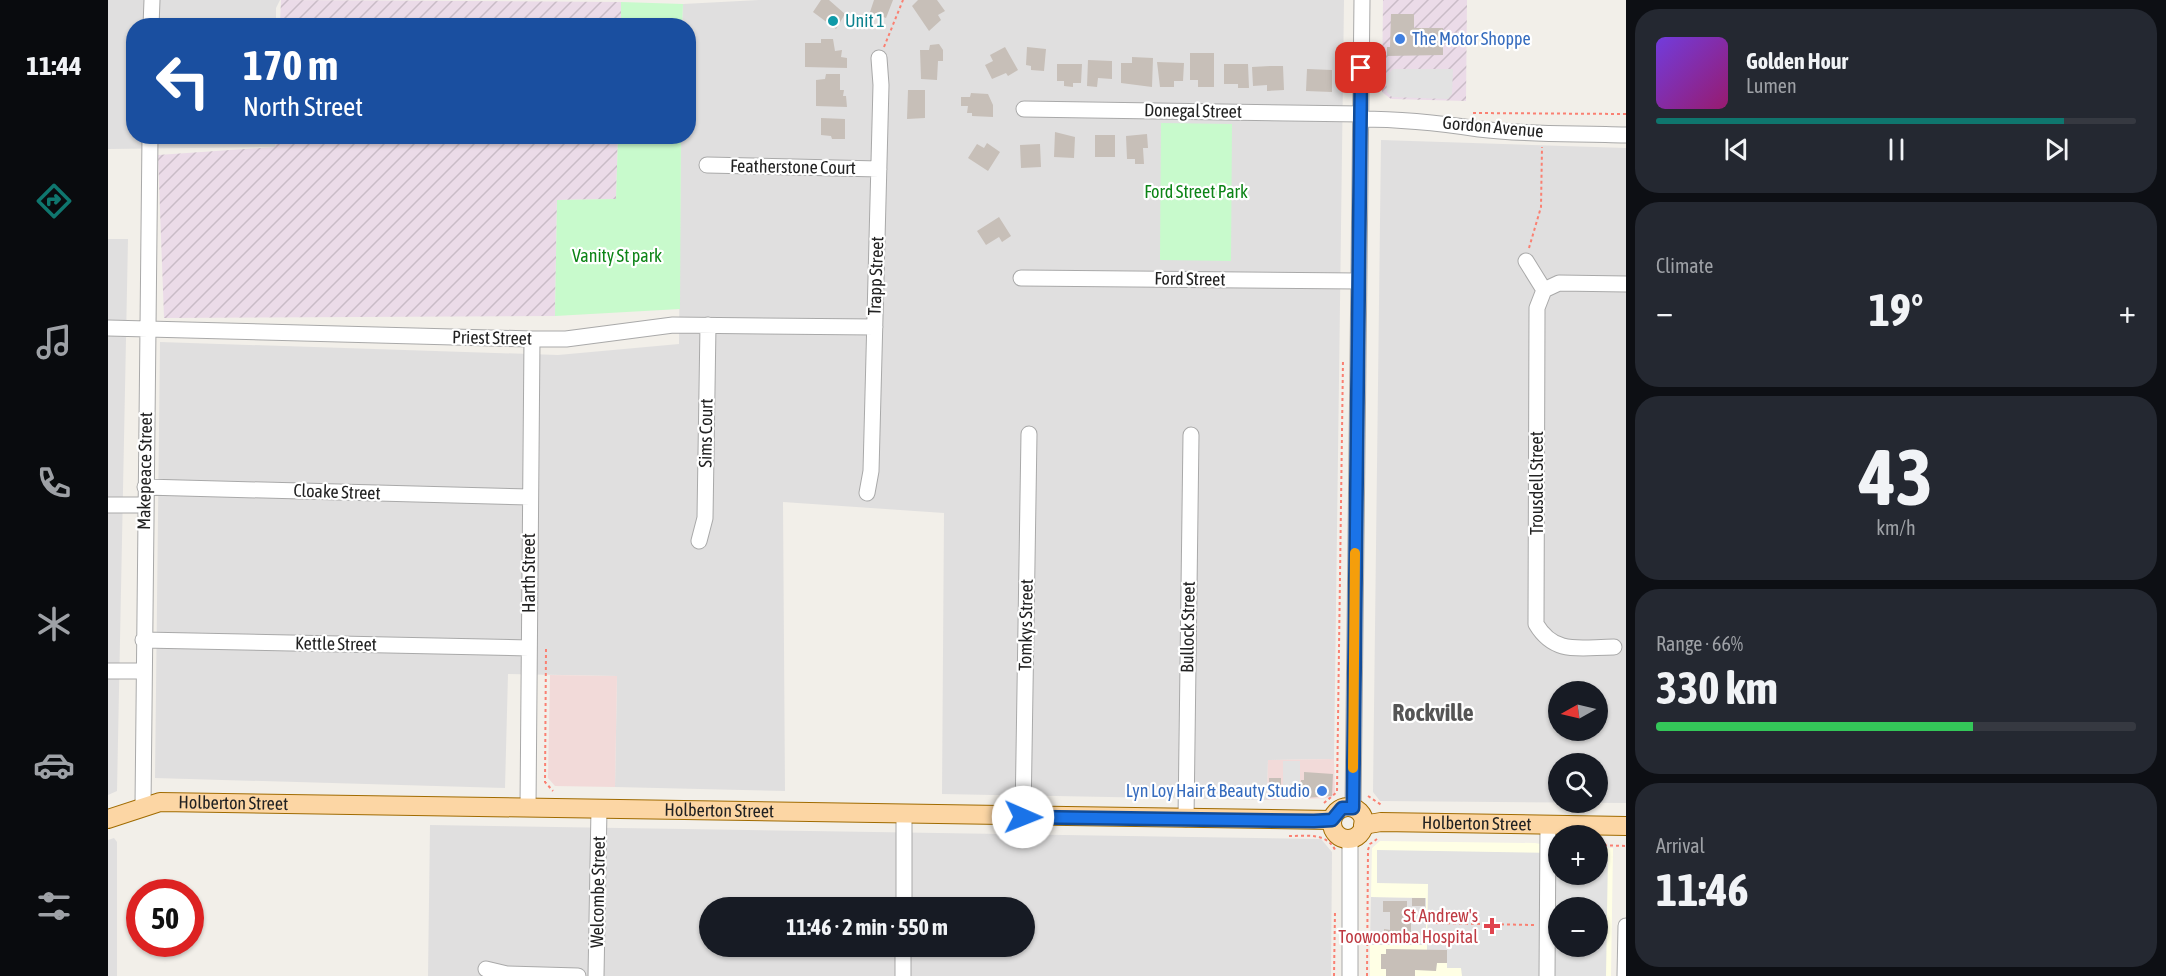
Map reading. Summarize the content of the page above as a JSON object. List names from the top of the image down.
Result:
{
  "streets": {
    "main road": ["Holberton Street"],
    "street": [
      "Donegal Street",
      "Gordon Avenue",
      "Featherstone Court",
      "Trapp Street",
      "Ford Street",
      "Priest Street",
      "Sims Court",
      "Makepeace Street",
      "Trousdell Street",
      "Cloake Street",
      "Harth Street",
      "Tomkys Street",
      "Bullock Street",
      "Kettle Street",
      "Welcombe Street"
    ]
  },
  "crossings": [
    ["Donegal Street", "Gordon Avenue"],
    ["Featherstone Court", "Trapp Street"],
    ["Trapp Street", "Priest Street"],
    ["Priest Street", "Sims Court"],
    ["Priest Street", "Makepeace Street"],
    ["Priest Street", "Harth Street"],
    ["Makepeace Street", "Cloake Street"],
    ["Makepeace Street", "Kettle Street"],
    ["Makepeace Street", "Holberton Street"],
    ["Cloake Street", "Harth Street"],
    ["Harth Street", "Kettle Street"],
    ["Harth Street", "Holberton Street"],
    ["Tomkys Street", "Holberton Street"],
    ["Bullock Street", "Holberton Street"],
    ["Holberton Street", "Welcombe Street"]
  ],
  "districts": ["Rockville"],
  "parks": ["Ford Street Park", "Vanity St park"],
  "places": {
    "other": ["Unit 1", "The Motor Shoppe", "Lyn Loy Hair & Beauty Studio"],
    "health": ["St Andrew's Toowoomba Hospital"]
  },
  "north": "left",
  "page": {
    "tabs": "11:44",
    "turn": ["170 m", "North Street"],
    "song": ["Golden Hour", "Lumen"],
    "tile": [
      "Climate",
      ["43", "km/h"],
      ["Range · 66%", "330 km"],
      ["Arrival", "11:46"]
    ],
    "heat": ["−", "19°", "+"],
    "map_buttons": ["+", "−"],
    "limit": "50",
    "trip": "11:46 · 2 min · 550 m"
  }
}
